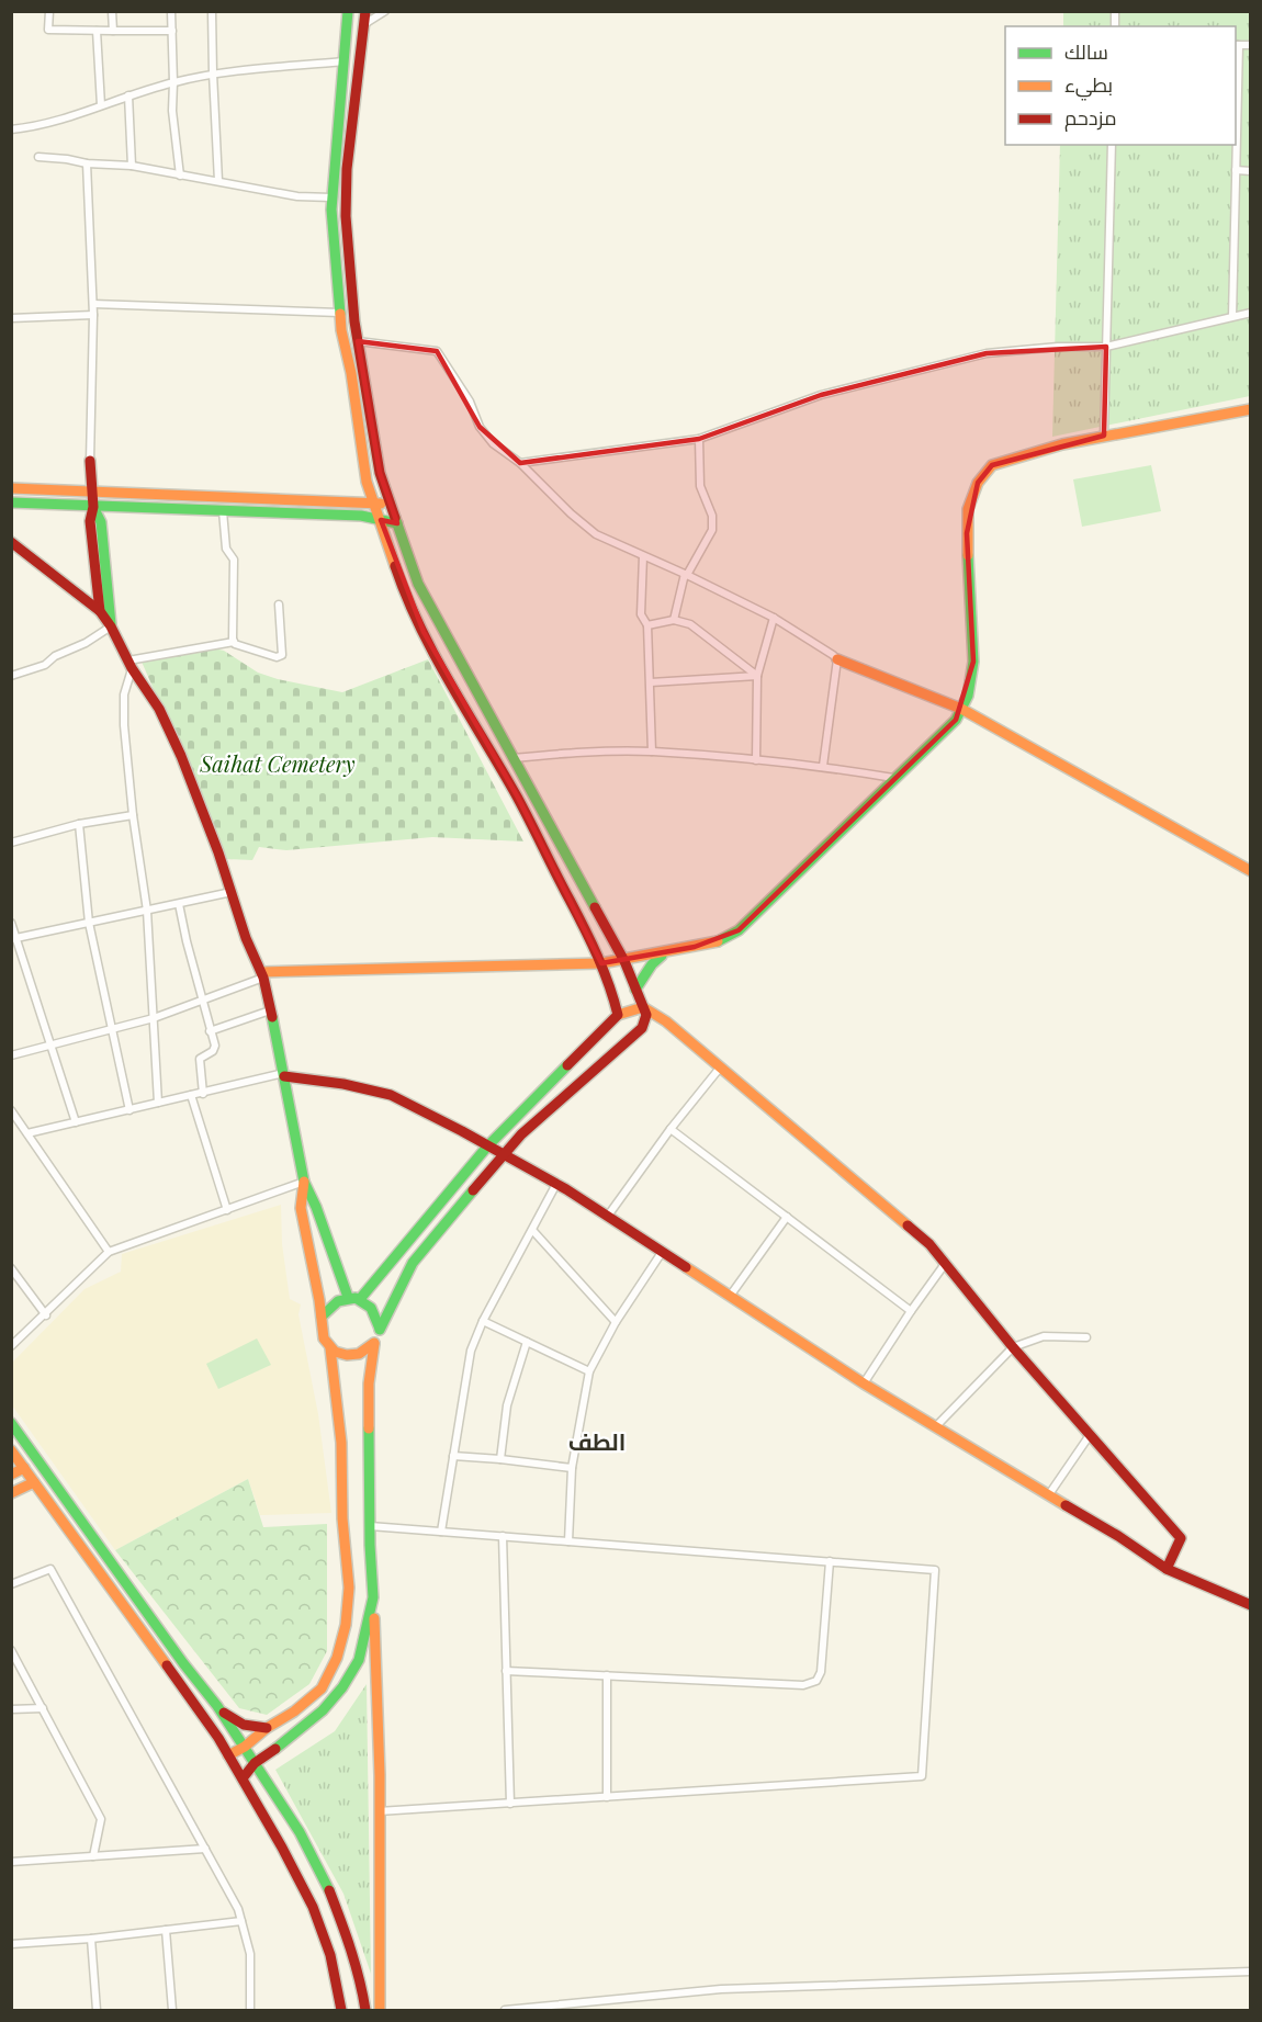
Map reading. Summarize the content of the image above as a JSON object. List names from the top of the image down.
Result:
{
  "districts": ["الطف"],
  "parks": ["Saihat Cemetery"],
  "legend": ["سالك", "بطيء", "مزدحم"]
}
